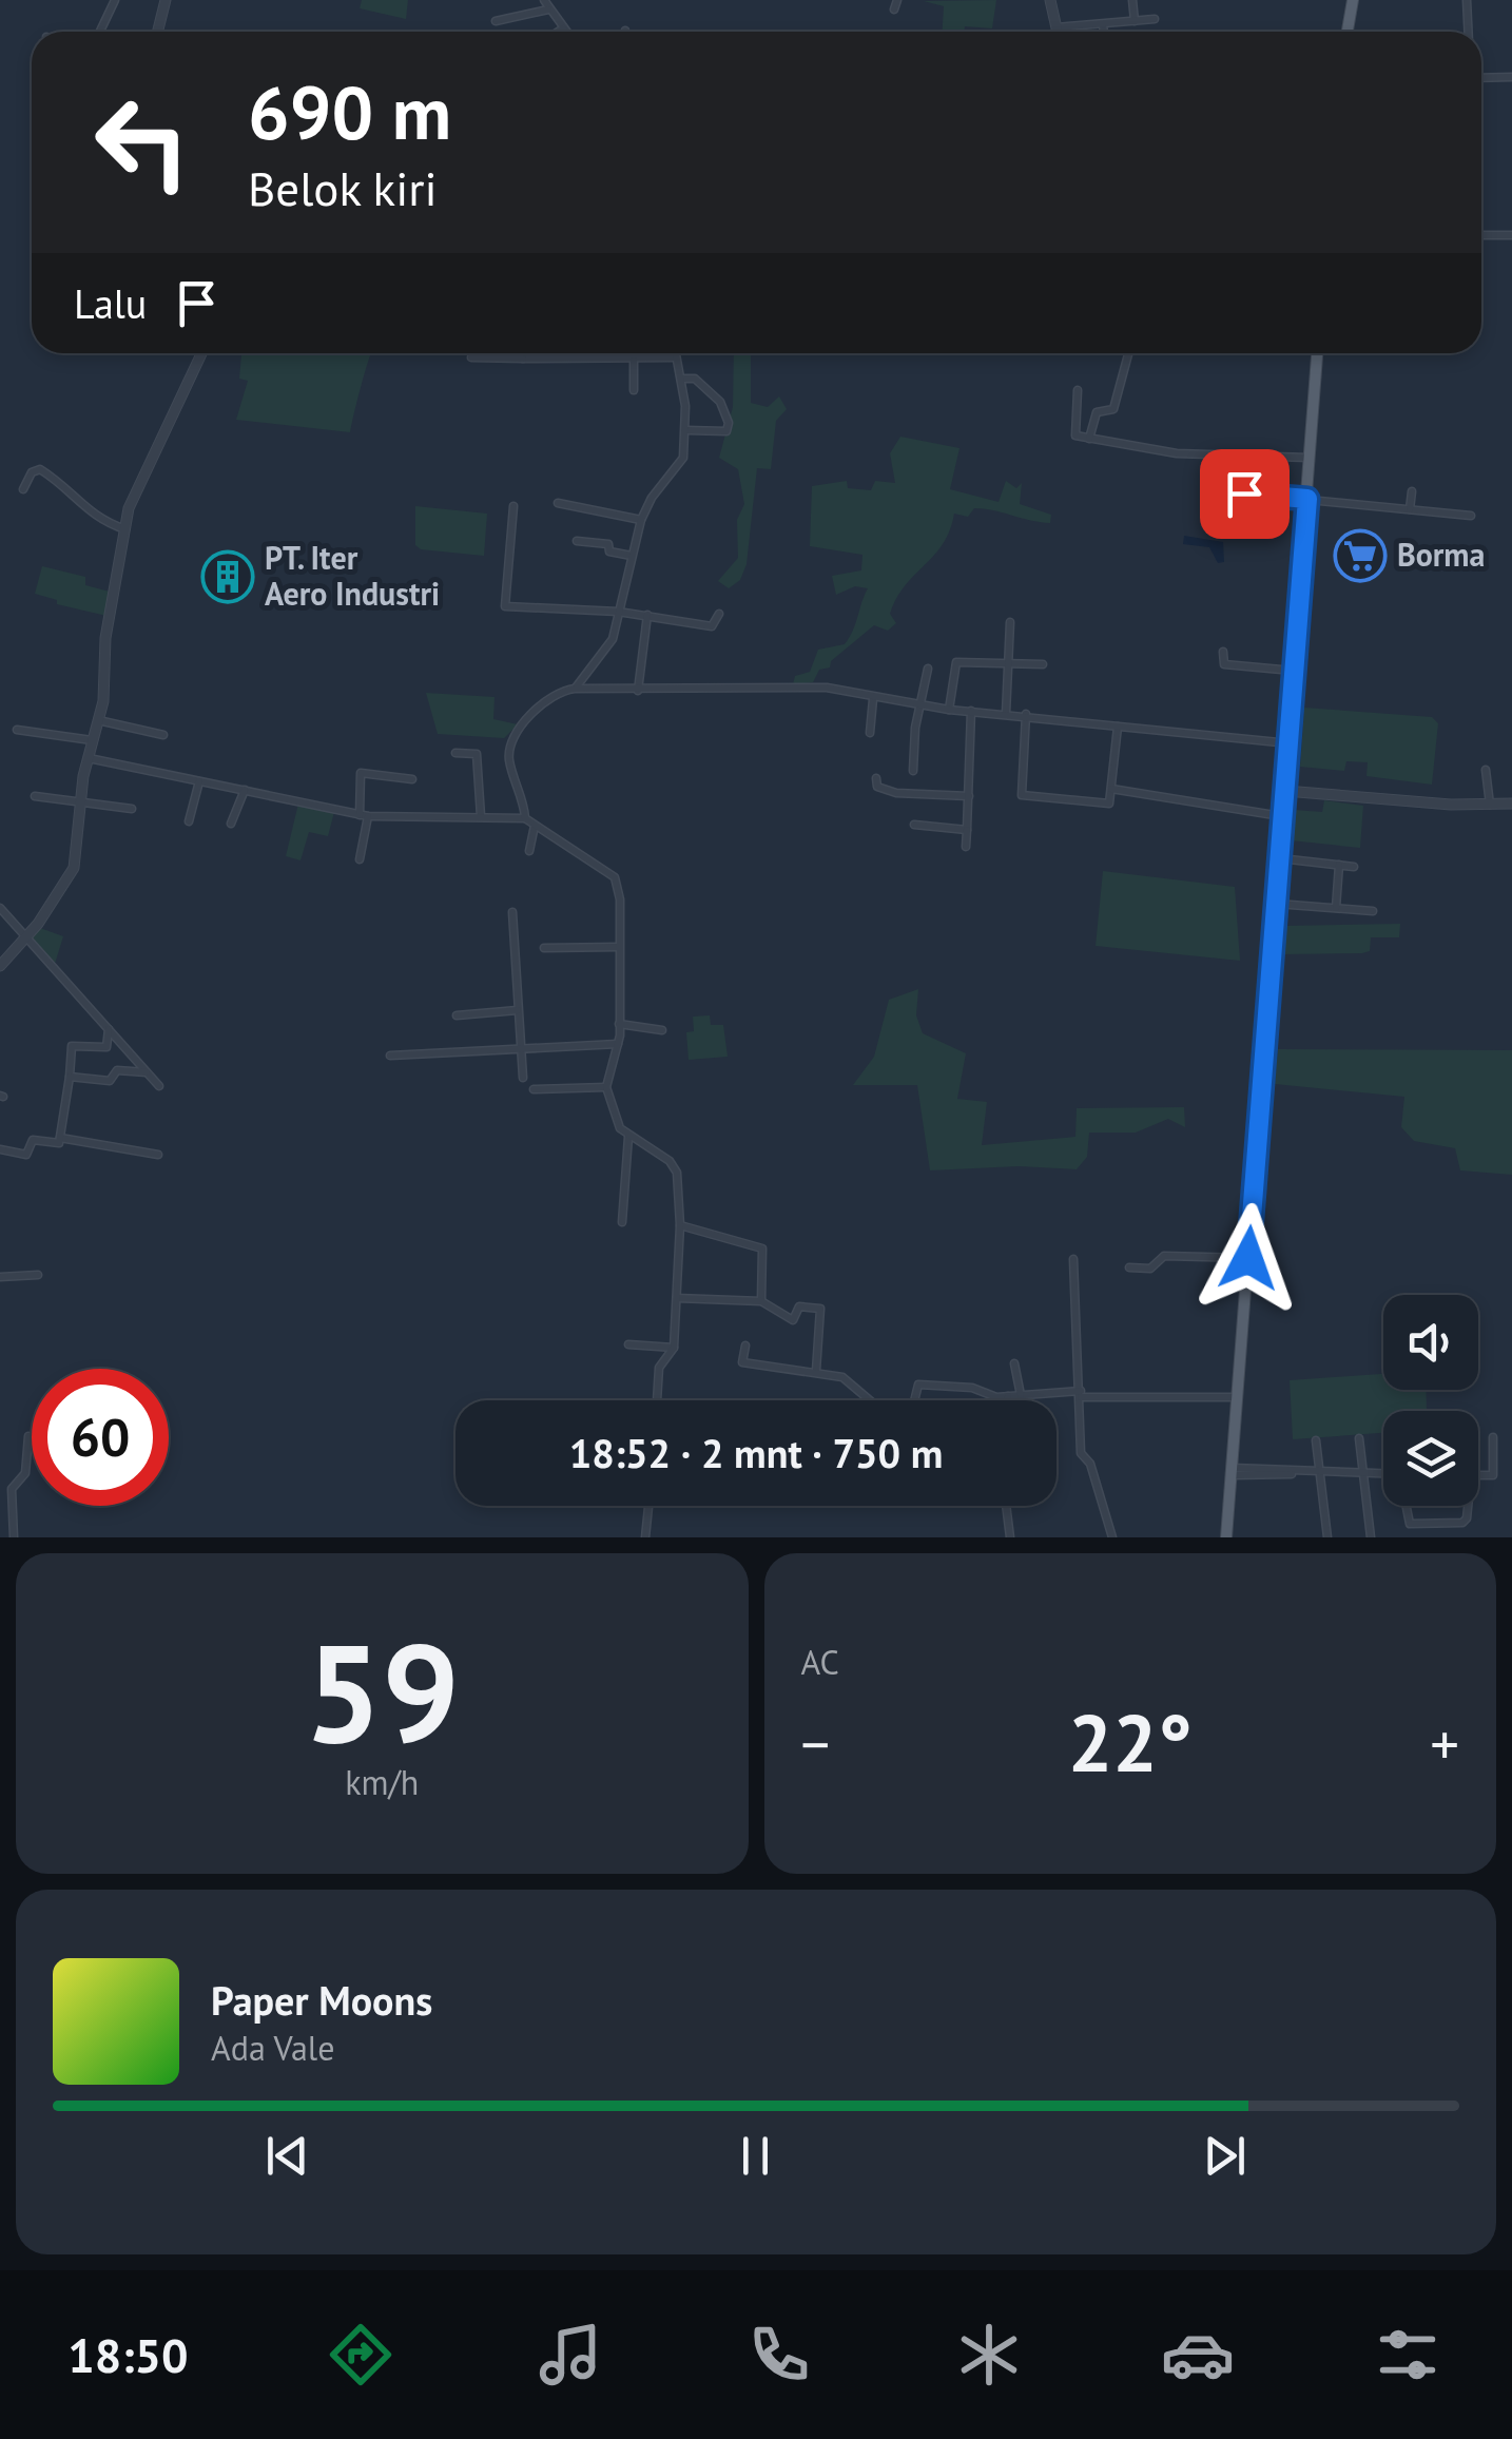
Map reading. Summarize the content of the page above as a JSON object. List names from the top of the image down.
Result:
{
  "places": {
    "supermarket": ["Borma"],
    "building": ["PT. Iter Aero Industri"]
  },
  "page": {
    "turn": ["690 m", "Belok kiri"],
    "then": "Lalu",
    "limit": "60",
    "trip": "18:52 · 2 mnt · 750 m",
    "tile": [
      ["59", "km/h"],
      "AC"
    ],
    "heat": ["−", "22°", "+"],
    "song": ["Paper Moons", "Ada Vale"],
    "tabs": "18:50"
  }
}
